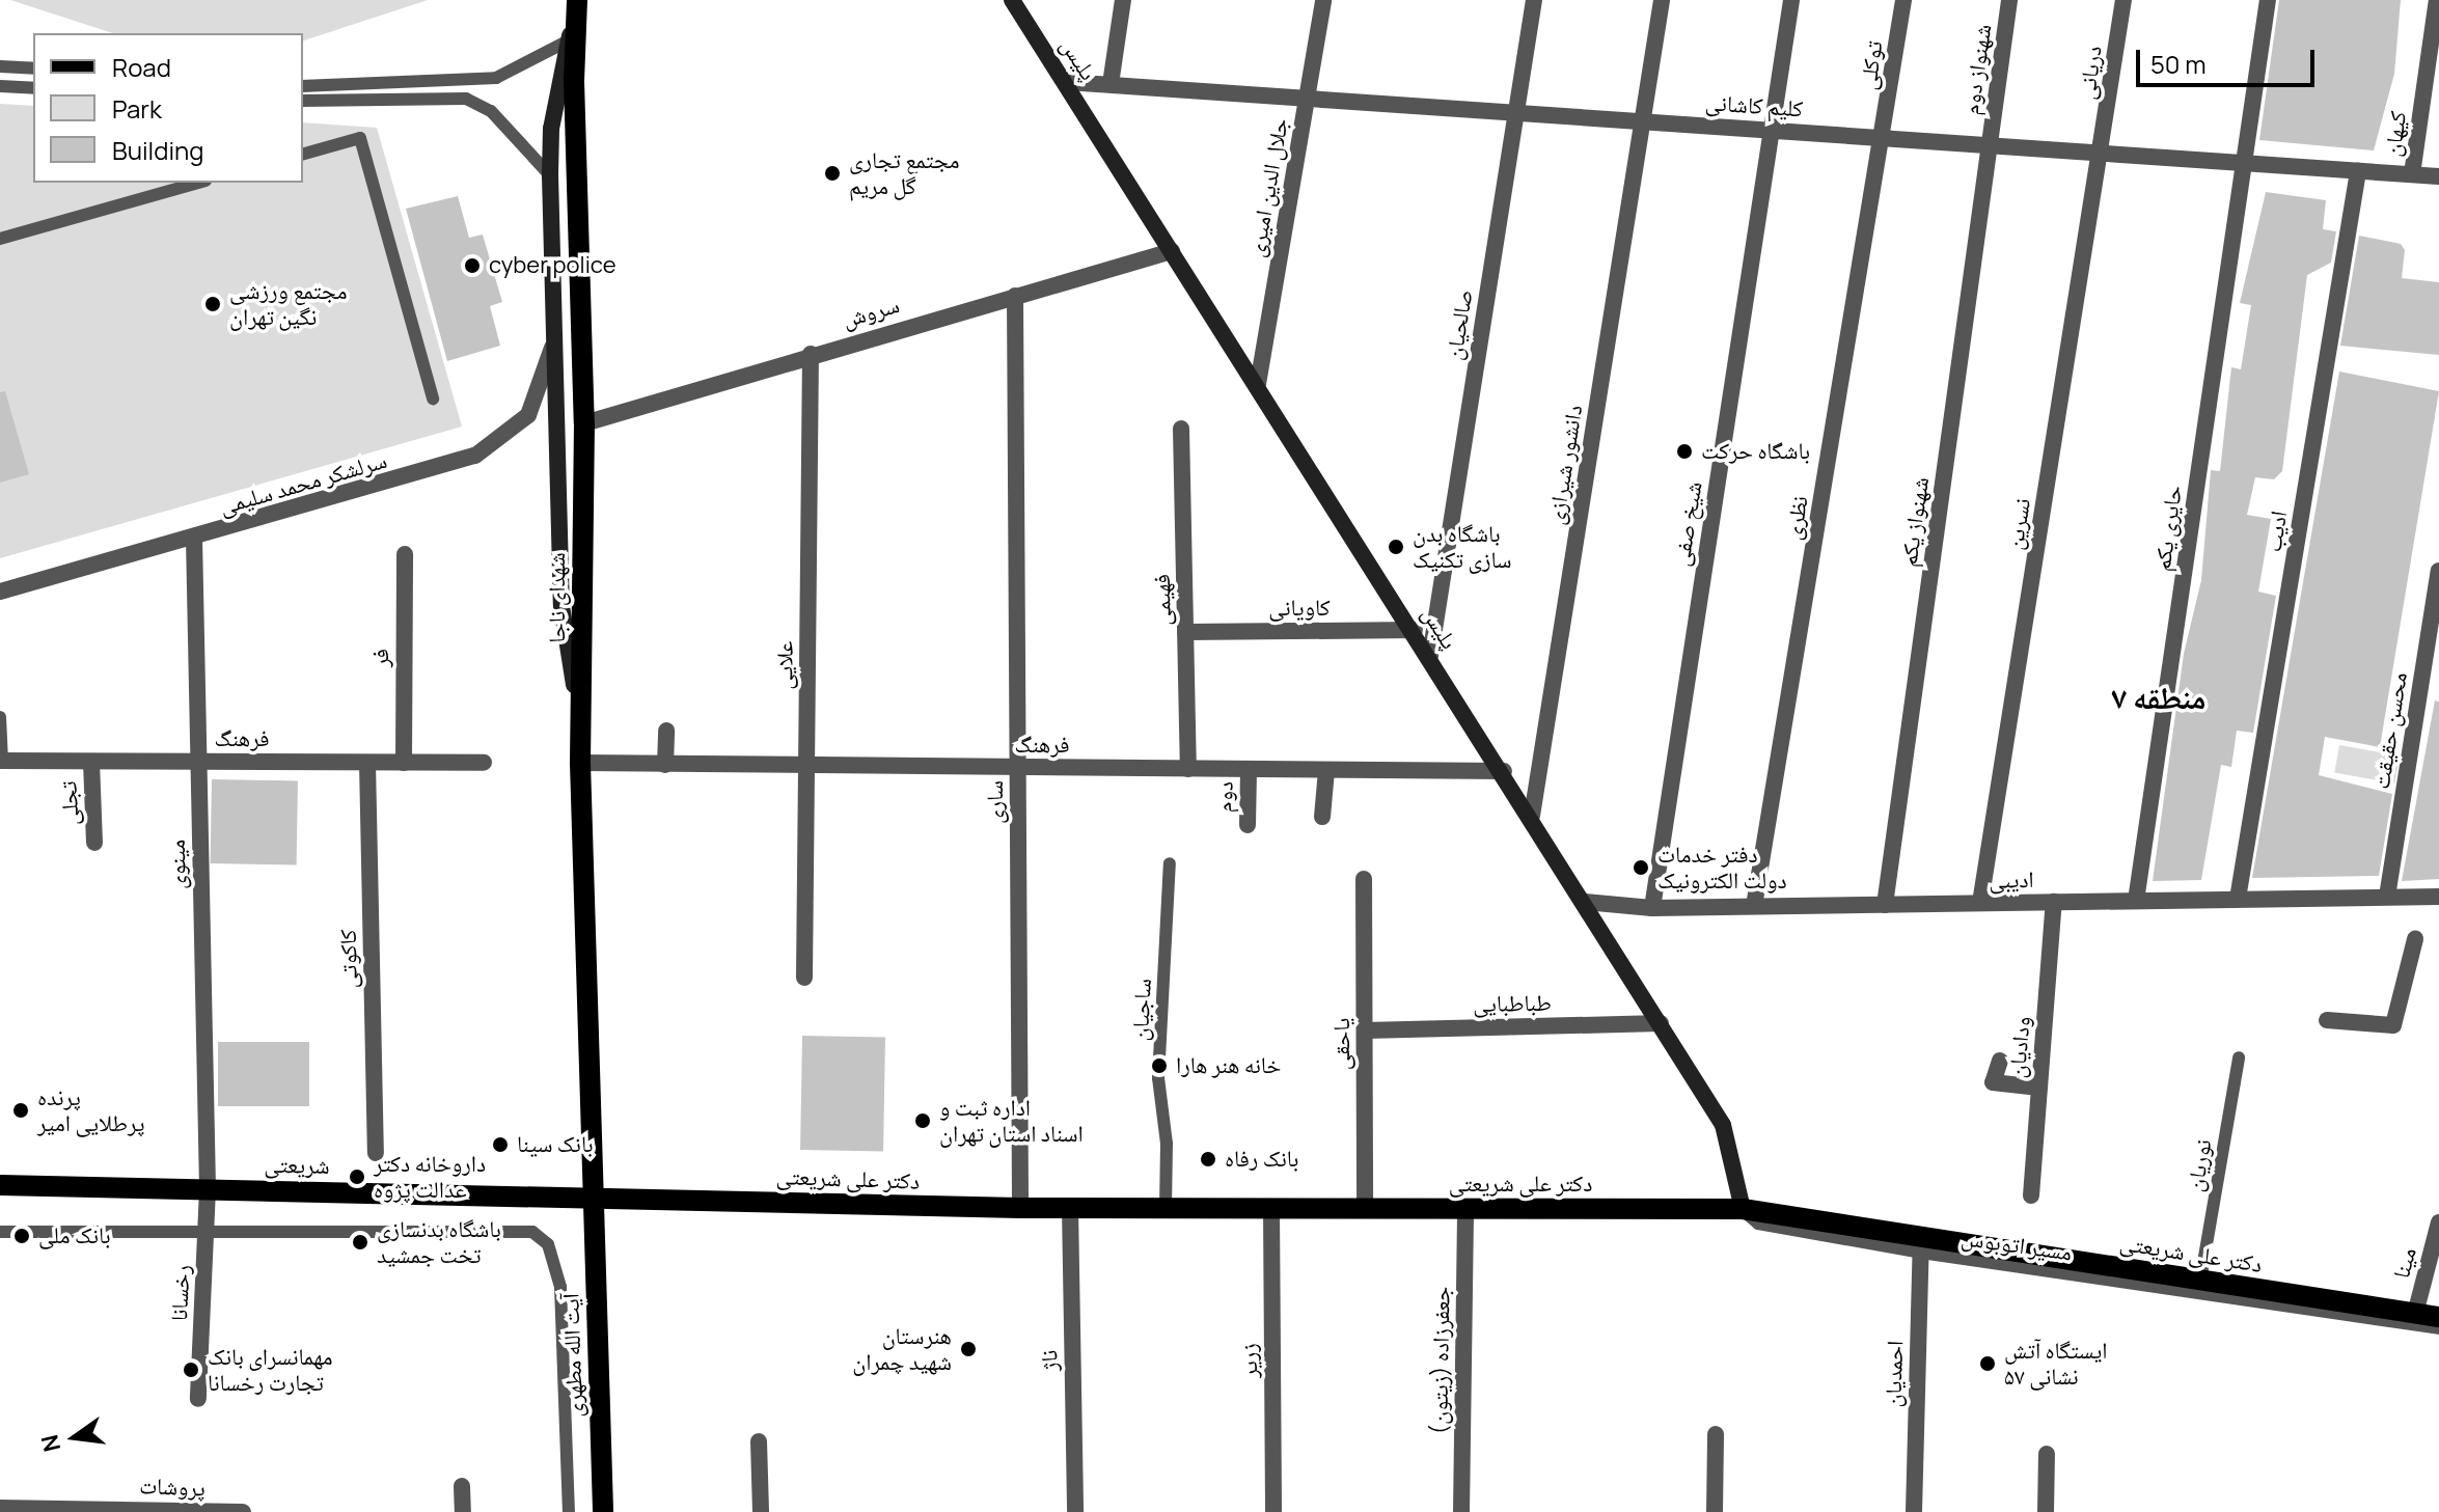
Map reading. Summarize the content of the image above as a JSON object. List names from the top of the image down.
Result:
{
  "streets": {
    "main road": [
      "پلیس",
      "شهدای ناجا",
      "شریعتی",
      "دکتر علی شریعتی",
      "آیت الله مطهری"
    ],
    "street": [
      "توکلی",
      "شهنواز دوم",
      "دریانی",
      "کلیم کاشانی",
      "کیهان",
      "جلال الدین امیری",
      "سروش",
      "صالحیان",
      "دانشور شیرازی",
      "سرلشکر محمد سلیمی",
      "نظری",
      "شهنواز یکم",
      "شیخ صفی",
      "نسرین",
      "حایری یکم",
      "ادیب",
      "فهیمی",
      "کاویانی",
      "فر",
      "علایی",
      "محسن حقیقت",
      "فرهنگ",
      "دوم",
      "ساری",
      "تجلی",
      "مینوی",
      "ادیبی",
      "کاکوتی",
      "طباطبایی",
      "یاحقی",
      "ودادیان",
      "مینا",
      "رخسانا",
      "ناژ",
      "زریر",
      "جعفرزاده (زیتون)",
      "احمدیان",
      "پروشات"
    ],
    "lane": ["ساجیان", "نوریان", "مسیر اتوبوس"]
  },
  "crossings": [
    ["پلیس", "کلیم کاشانی"],
    ["پلیس", "جلال الدین امیری"],
    ["پلیس", "سروش"],
    ["پلیس", "صالحیان"],
    ["پلیس", "دانشور شیرازی"],
    ["پلیس", "کاویانی"],
    ["پلیس", "فرهنگ"],
    ["پلیس", "ادیبی"],
    ["پلیس", "طباطبایی"],
    ["پلیس", "دکتر علی شریعتی"],
    ["توکلی", "کلیم کاشانی"],
    ["توکلی", "نظری"],
    ["شهنواز دوم", "کلیم کاشانی"],
    ["شهنواز دوم", "شهنواز یکم"],
    ["دریانی", "کلیم کاشانی"],
    ["دریانی", "نسرین"],
    ["کلیم کاشانی", "کیهان"],
    ["کلیم کاشانی", "جلال الدین امیری"],
    ["کلیم کاشانی", "صالحیان"],
    ["کلیم کاشانی", "دانشور شیرازی"],
    ["کلیم کاشانی", "نظری"],
    ["کلیم کاشانی", "شهنواز یکم"],
    ["کلیم کاشانی", "شیخ صفی"],
    ["کلیم کاشانی", "نسرین"],
    ["کلیم کاشانی", "حایری یکم"],
    ["کلیم کاشانی", "ادیب"],
    ["سروش", "شهدای ناجا"],
    ["سروش", "علایی"],
    ["سروش", "ساری"],
    ["سرلشکر محمد سلیمی", "مینوی"],
    ["نظری", "ادیبی"],
    ["شهنواز یکم", "ادیبی"],
    ["شیخ صفی", "ادیبی"],
    ["نسرین", "ادیبی"],
    ["حایری یکم", "ادیبی"],
    ["ادیب", "ادیبی"],
    ["شهدای ناجا", "فرهنگ"],
    ["شهدای ناجا", "شریعتی"],
    ["شهدای ناجا", "دکتر علی شریعتی"],
    ["شهدای ناجا", "آیت الله مطهری"],
    ["فهیمی", "کاویانی"],
    ["فهیمی", "فرهنگ"],
    ["فر", "فرهنگ"],
    ["علایی", "فرهنگ"],
    ["محسن حقیقت", "ادیبی"],
    ["فرهنگ", "دوم"],
    ["فرهنگ", "ساری"],
    ["فرهنگ", "تجلی"],
    ["فرهنگ", "مینوی"],
    ["فرهنگ", "کاکوتی"],
    ["ساری", "دکتر علی شریعتی"],
    ["مینوی", "شریعتی"],
    ["مینوی", "رخسانا"],
    ["ادیبی", "ودادیان"],
    ["طباطبایی", "یاحقی"],
    ["ساجیان", "دکتر علی شریعتی"],
    ["یاحقی", "دکتر علی شریعتی"],
    ["شریعتی", "دکتر علی شریعتی"],
    ["شریعتی", "رخسانا"],
    ["شریعتی", "آیت الله مطهری"],
    ["نوریان", "دکتر علی شریعتی"],
    ["دکتر علی شریعتی", "مسیر اتوبوس"],
    ["دکتر علی شریعتی", "مینا"],
    ["دکتر علی شریعتی", "آیت الله مطهری"],
    ["دکتر علی شریعتی", "ناژ"],
    ["دکتر علی شریعتی", "زریر"],
    ["دکتر علی شریعتی", "جعفرزاده (زیتون)"],
    ["دکتر علی شریعتی", "احمدیان"],
    ["مسیر اتوبوس", "احمدیان"]
  ],
  "districts": ["منطقه ۷"],
  "places": [
    "مجتمع تجاری گل مریم",
    "cyber police",
    "مجتمع ورزشی نگین تهران",
    "باشگاه حرکت",
    "باشگاه بدن سازی تکنیک",
    "دفتر خدمات دولت الکترونیک",
    "خانه هنر هارا",
    "پرنده پرطلایی امیر",
    "اداره ثبت و اسناد استان تهران",
    "بانک سینا",
    "بانک رفاه",
    "داروخانه دکتر عدالت پژوه",
    "بانک ملی",
    "باشگاه بدنسازى تخت جمشيد",
    "هنرستان شهید چمران",
    "ایستگاه آتش نشانی ۵۷",
    "مهمانسرای بانک تجارت رخسانا"
  ],
  "legend": ["Road", "Park", "Building"],
  "scale_bar": "50 m",
  "north": "left"
}
